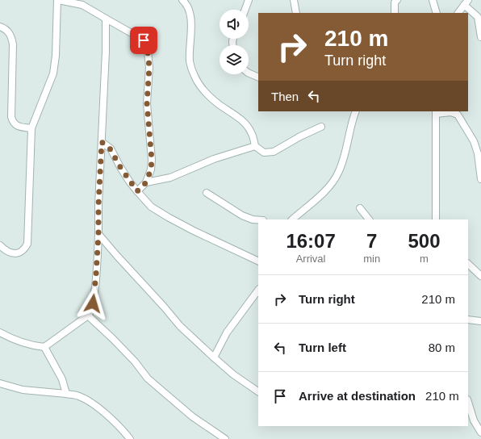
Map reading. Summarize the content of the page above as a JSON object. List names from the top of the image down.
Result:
{
  "page": {
    "turn": ["210 m", "Turn right"],
    "then": "Then",
    "eta": [
      "16:07",
      "Arrival",
      "7",
      "min",
      "500",
      "m"
    ],
    "list": [
      {
        "name": "Turn right",
        "value": "210 m"
      },
      {
        "name": "Turn left",
        "value": "80 m"
      },
      {
        "name": "Arrive at destination",
        "value": "210 m"
      }
    ]
  }
}
